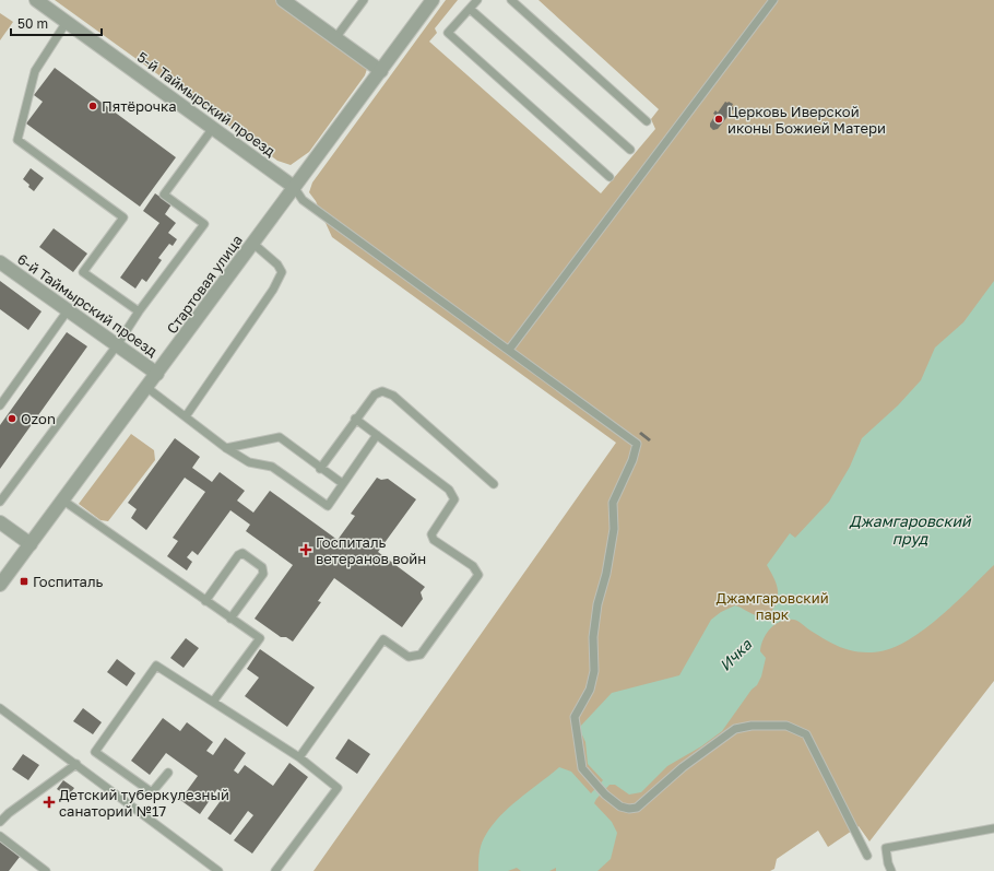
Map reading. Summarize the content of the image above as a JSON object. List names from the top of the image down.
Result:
{
  "streets": {
    "street": ["5-й Таймырский проезд", "Стартовая улица", "6-й Таймырский проезд"]
  },
  "crossings": [
    ["5-й Таймырский проезд", "Стартовая улица"],
    ["Стартовая улица", "6-й Таймырский проезд"]
  ],
  "water": ["Джамгаровский пруд", "Ичка"],
  "parks": ["Джамгаровский парк"],
  "places": {
    "other": ["Пятёрочка", "Церковь Иверской иконы Божией Матери", "Ozon"],
    "health": ["Госпиталь ветеранов войн", "Детский туберкулезный санаторий №17"],
    "transit": ["Госпиталь"]
  },
  "scale_bar": "50 m"
}
